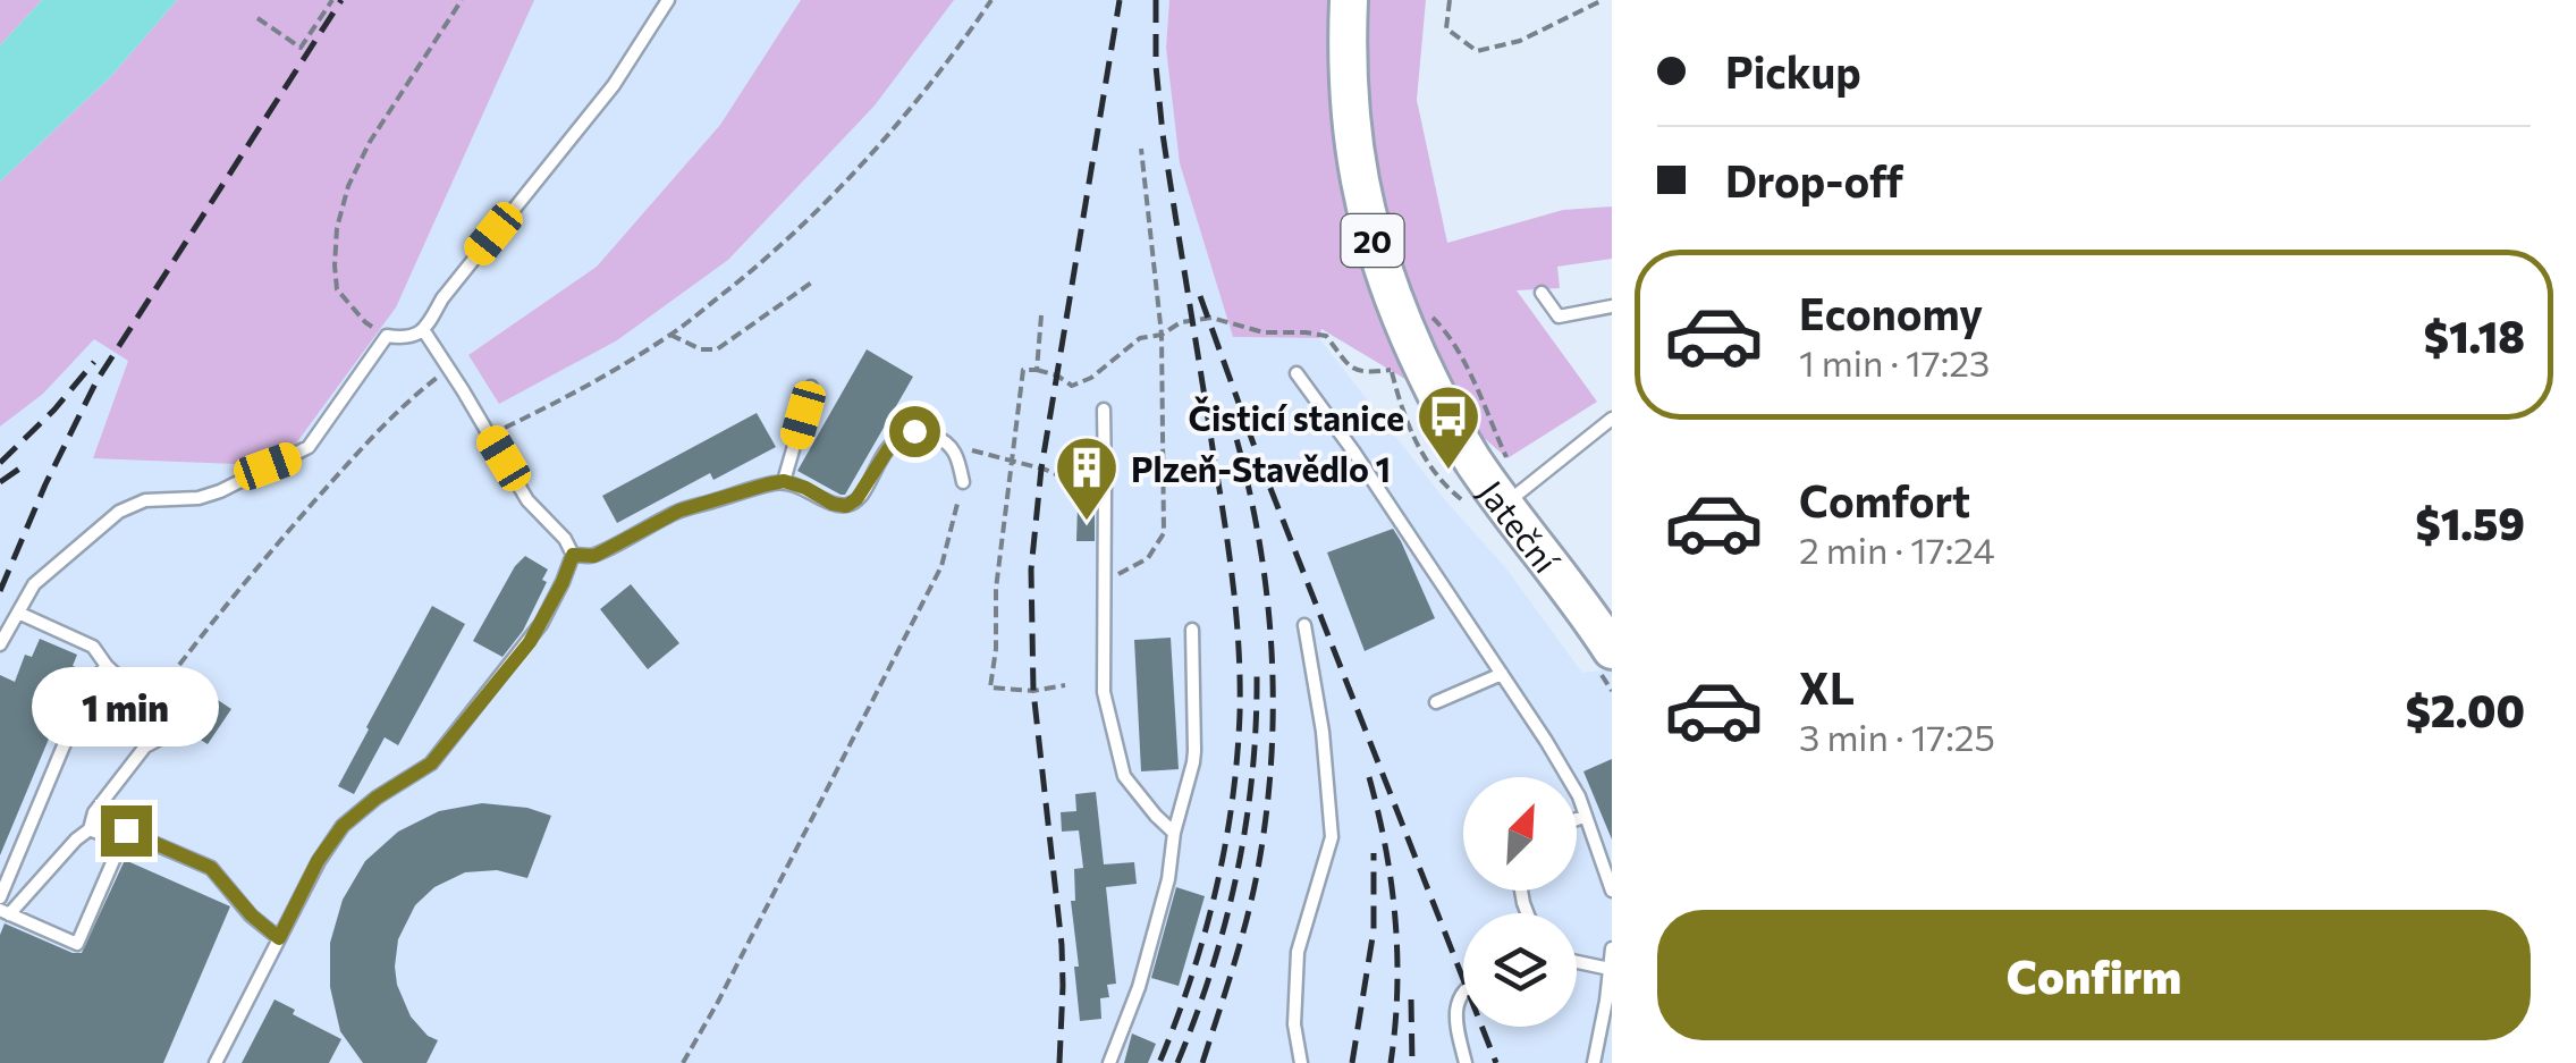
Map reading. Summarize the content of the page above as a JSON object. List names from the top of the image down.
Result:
{
  "streets": {
    "main road": ["20", "Jateční"]
  },
  "places": {
    "bus stop": ["Čisticí stanice"],
    "building": ["Plzeň-Stavědlo 1"]
  },
  "north": "top right",
  "page": {
    "banner": ["Pickup", "Drop-off"],
    "list": [
      {
        "name": "Economy",
        "note": "1 min · 17:23",
        "value": "$1.18"
      },
      {
        "name": "Comfort",
        "note": "2 min · 17:24",
        "value": "$1.59"
      },
      {
        "name": "XL",
        "note": "3 min · 17:25",
        "value": "$2.00"
      }
    ],
    "bubble": "1 min",
    "buttons": "Confirm"
  }
}
